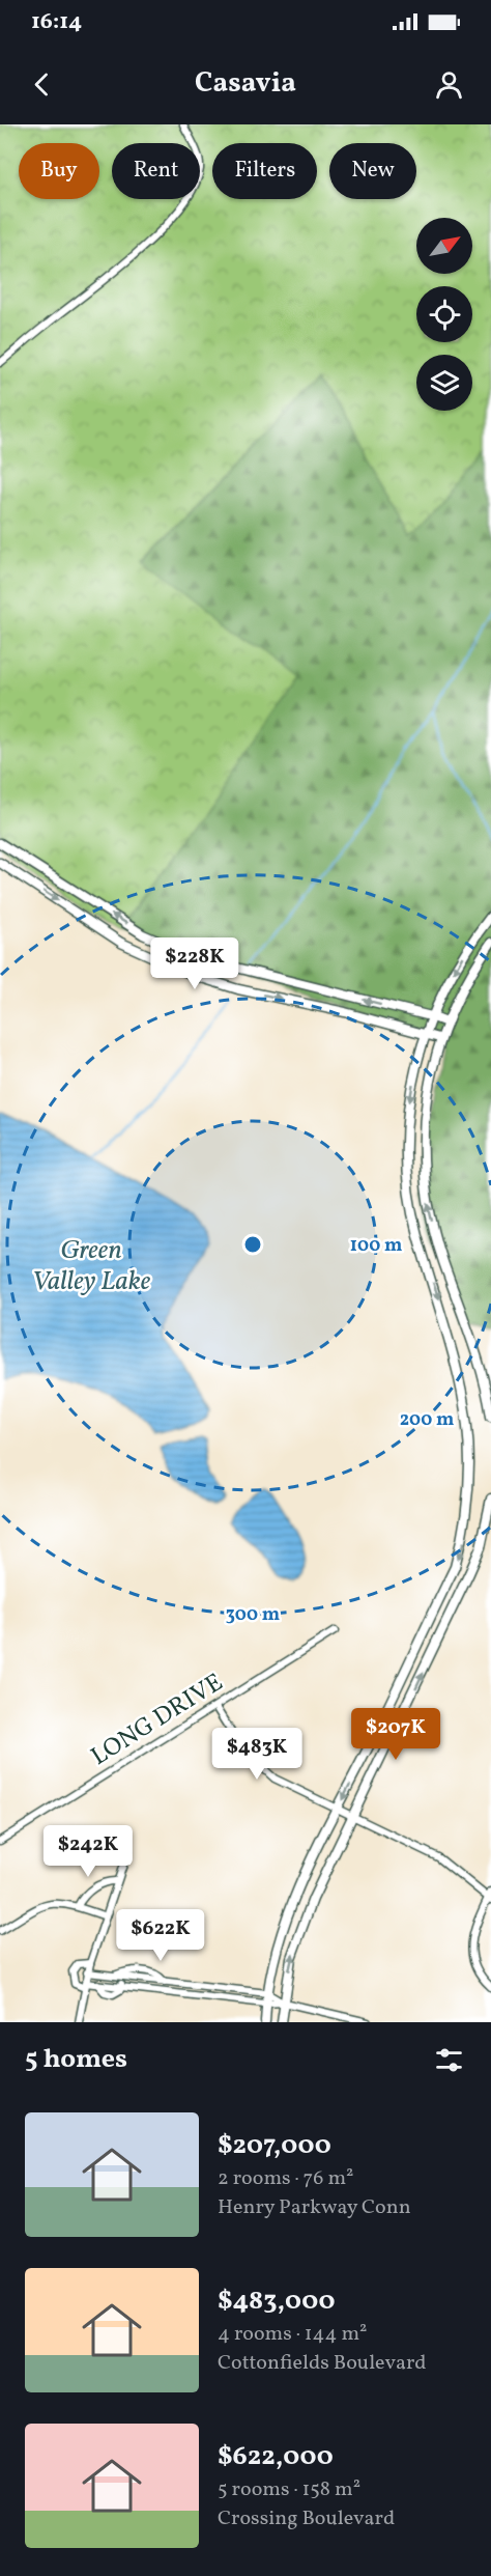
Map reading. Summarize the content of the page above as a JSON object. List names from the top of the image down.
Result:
{
  "streets": {
    "street": ["LONG DRIVE"]
  },
  "water": ["Green Valley Lake"],
  "north": "top right",
  "page": {
    "status": "16:14",
    "header": "Casavia",
    "chip": [
      "Buy",
      "Rent",
      "Filters",
      "New"
    ],
    "price": [
      "$228K",
      "$207K",
      "$483K",
      "$242K",
      "$622K"
    ],
    "heading": "5 homes",
    "list": [
      {
        "name": "$207,000",
        "note": "2 rooms · 76 m² · Henry Parkway Conn"
      },
      {
        "name": "$483,000",
        "note": "4 rooms · 144 m² · Cottonfields Boulevard"
      },
      {
        "name": "$622,000",
        "note": "5 rooms · 158 m² · Crossing Boulevard"
      }
    ]
  },
  "rings": ["100 m", "200 m", "300 m"]
}
